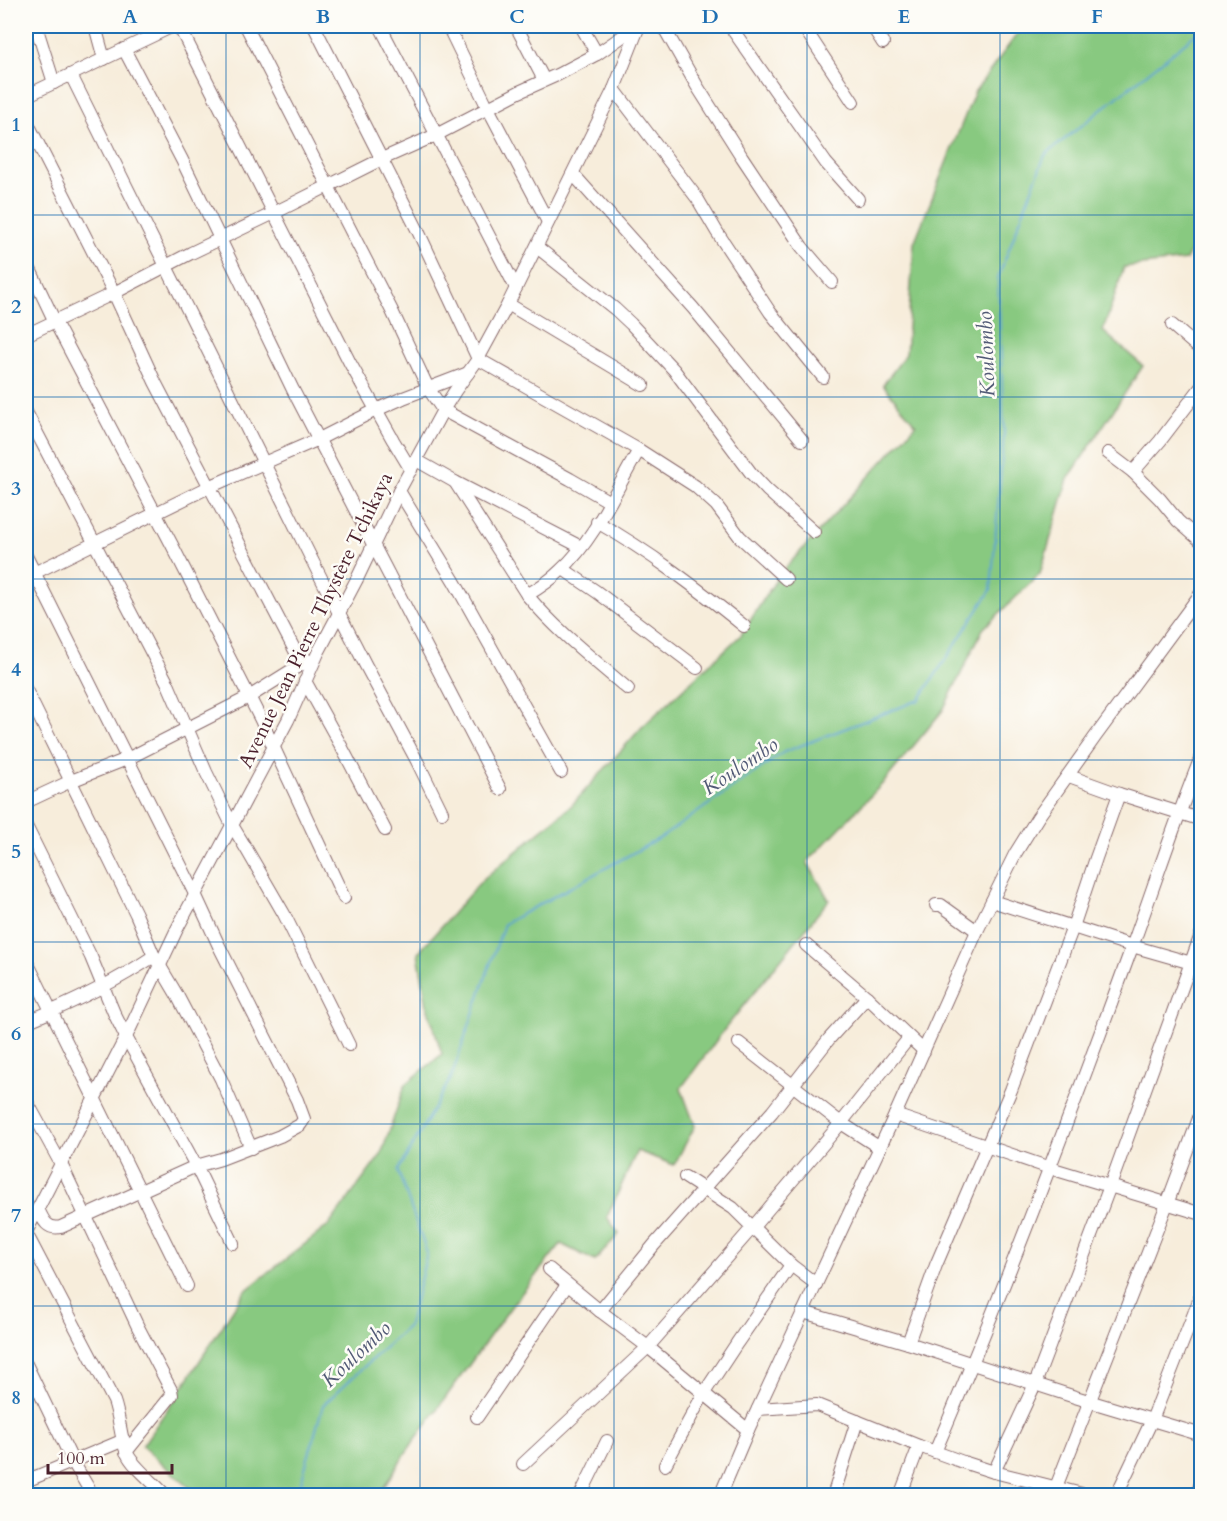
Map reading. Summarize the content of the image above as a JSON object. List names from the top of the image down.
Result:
{
  "streets": {
    "street": ["Avenue Jean Pierre Thystère Tchikaya"]
  },
  "water": ["Koulombo"],
  "scale_bar": "100 m",
  "grid": {
    "columns": [
      "A",
      "B",
      "C",
      "D",
      "E",
      "F"
    ],
    "rows": [
      "1",
      "2",
      "3",
      "4",
      "5",
      "6",
      "7",
      "8"
    ]
  }
}
